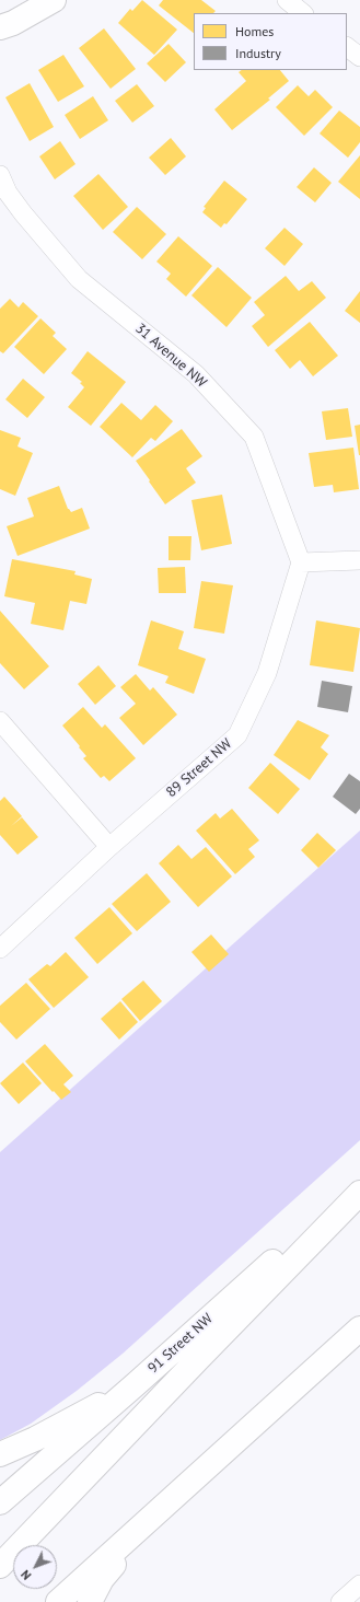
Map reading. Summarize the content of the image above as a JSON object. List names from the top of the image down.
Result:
{
  "streets": {
    "main road": ["91 Street NW"],
    "street": ["31 Avenue NW", "89 Street NW"]
  },
  "crossings": [
    ["31 Avenue NW", "89 Street NW"]
  ],
  "legend": ["Homes", "Industry"],
  "north": "bottom left"
}
